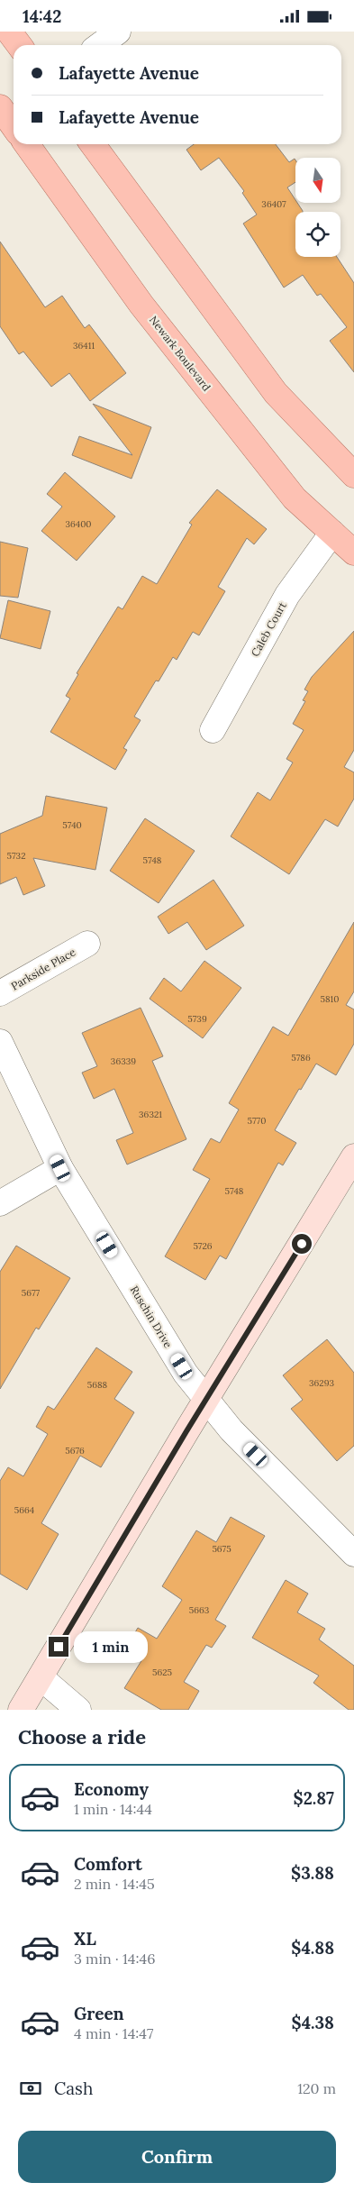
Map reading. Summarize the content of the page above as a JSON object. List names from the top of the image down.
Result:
{
  "streets": {
    "main road": ["Newark Boulevard"],
    "street": ["Caleb Court", "Parkside Place", "Ruschin Drive"]
  },
  "crossings": [
    ["Newark Boulevard", "Caleb Court"]
  ],
  "house_numbers": [
    "36407",
    "36411",
    "36400",
    "5740",
    "5732",
    "5748",
    "5810",
    "5739",
    "5786",
    "36339",
    "36321",
    "5770",
    "5748",
    "5726",
    "5677",
    "36293",
    "5688",
    "5676",
    "5664",
    "5675",
    "5663",
    "5625"
  ],
  "north": "bottom",
  "page": {
    "status": "14:42",
    "banner": ["Lafayette Avenue", "Lafayette Avenue"],
    "bubble": "1 min",
    "heading": "Choose a ride",
    "list": [
      {
        "name": "Economy",
        "note": "1 min · 14:44",
        "value": "$2.87"
      },
      {
        "name": "Comfort",
        "note": "2 min · 14:45",
        "value": "$3.88"
      },
      {
        "name": "XL",
        "note": "3 min · 14:46",
        "value": "$4.88"
      },
      {
        "name": "Green",
        "note": "4 min · 14:47",
        "value": "$4.38"
      }
    ],
    "pay": ["Cash", "120 m"],
    "buttons": "Confirm"
  }
}
